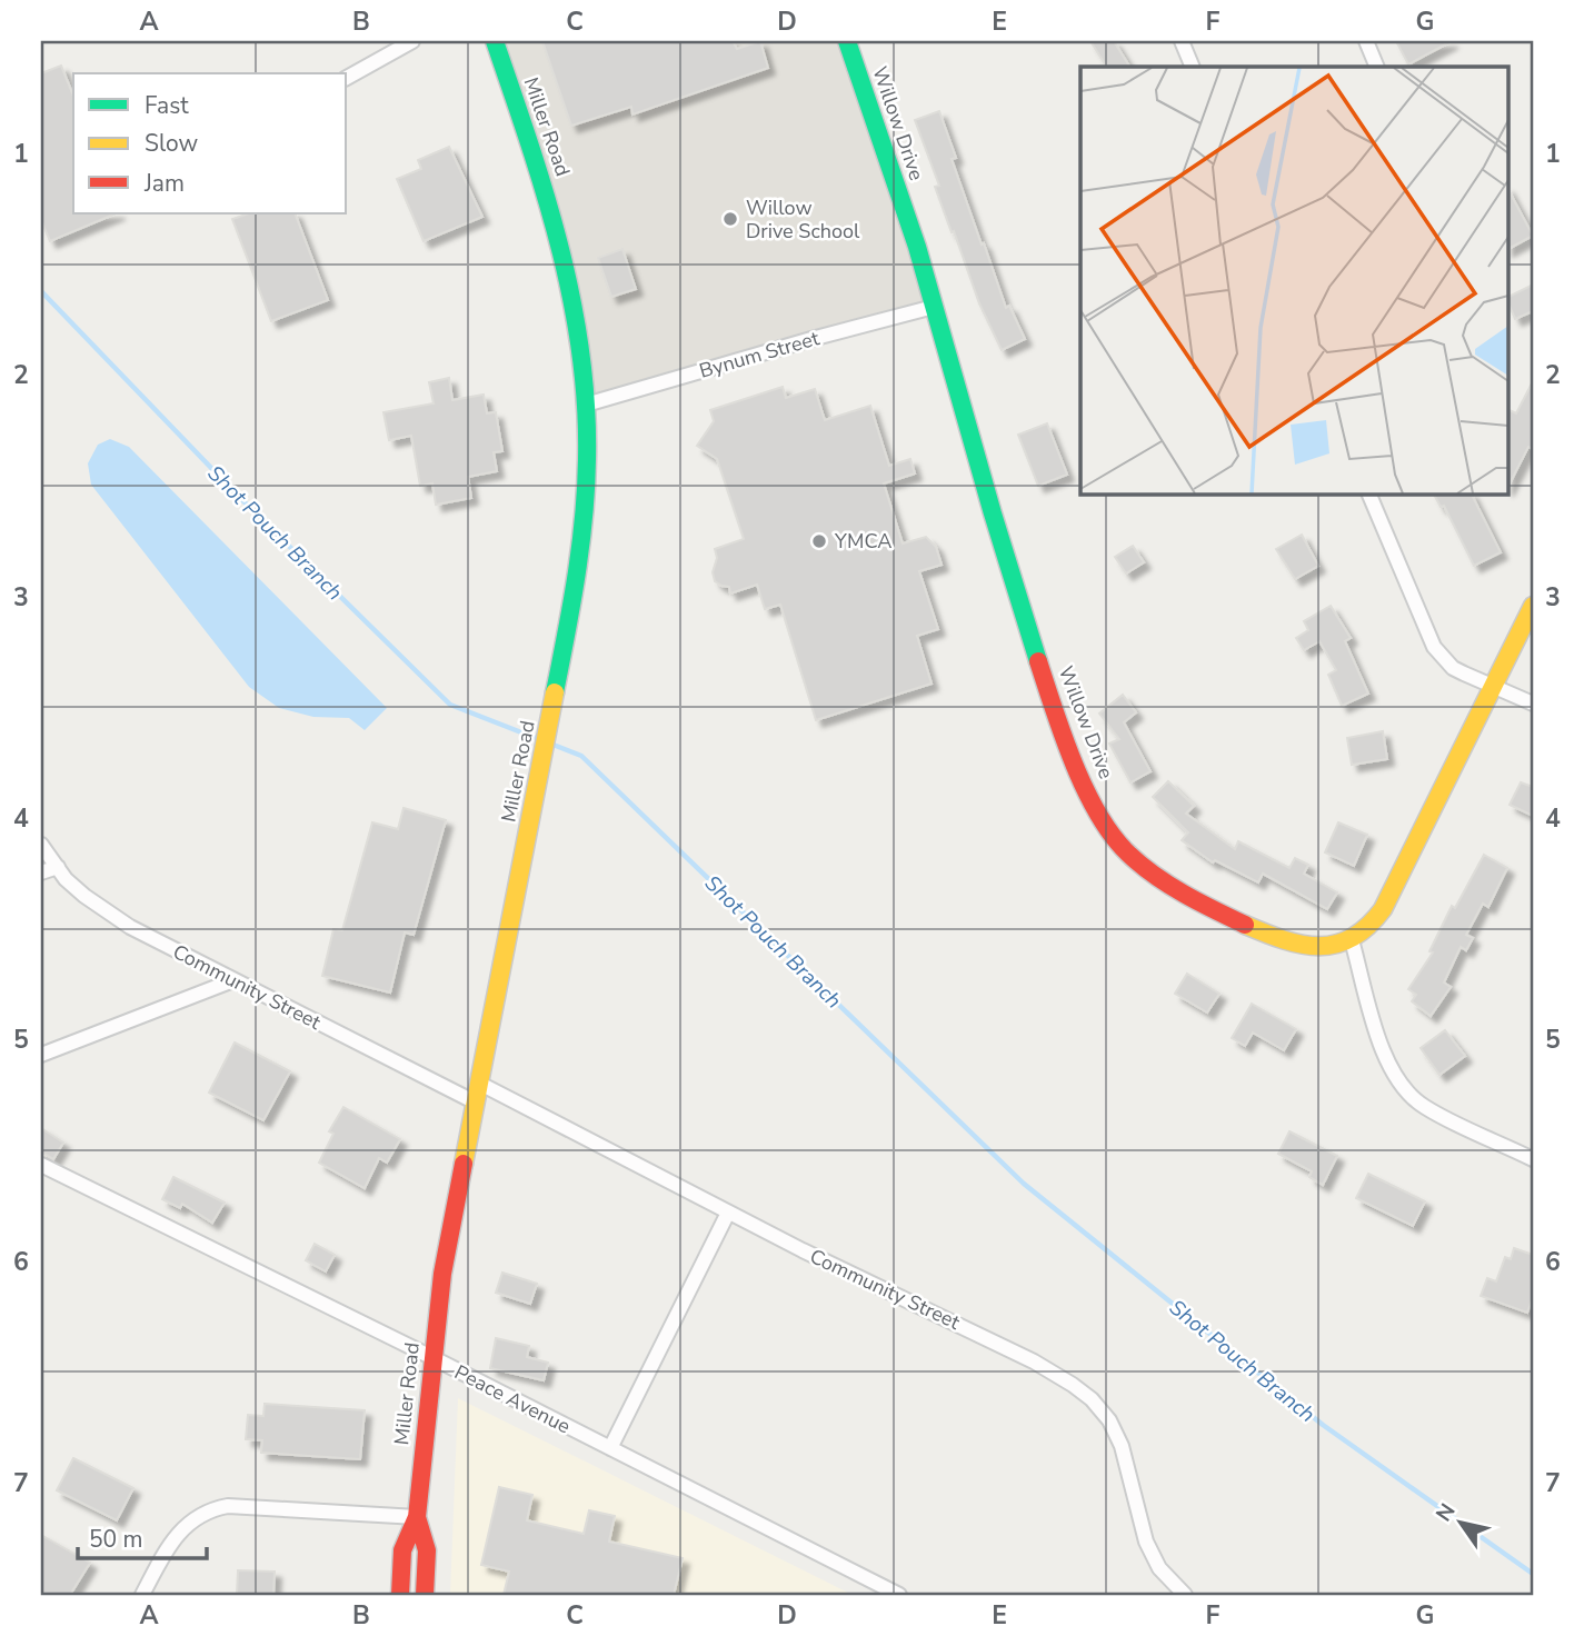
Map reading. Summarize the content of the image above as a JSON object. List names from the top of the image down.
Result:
{
  "streets": {
    "main road": ["Willow Drive", "Miller Road"],
    "street": ["Bynum Street", "Community Street", "Peace Avenue"]
  },
  "crossings": [
    ["Willow Drive", "Bynum Street"],
    ["Miller Road", "Bynum Street"],
    ["Miller Road", "Community Street"],
    ["Miller Road", "Peace Avenue"]
  ],
  "water": ["Shot Pouch Branch"],
  "places": ["Willow Drive School", "YMCA"],
  "legend": ["Fast", "Slow", "Jam"],
  "scale_bar": "50 m",
  "north": "top left",
  "grid": {
    "columns": [
      "A",
      "B",
      "C",
      "D",
      "E",
      "F",
      "G"
    ],
    "rows": [
      "1",
      "2",
      "3",
      "4",
      "5",
      "6",
      "7"
    ]
  }
}
